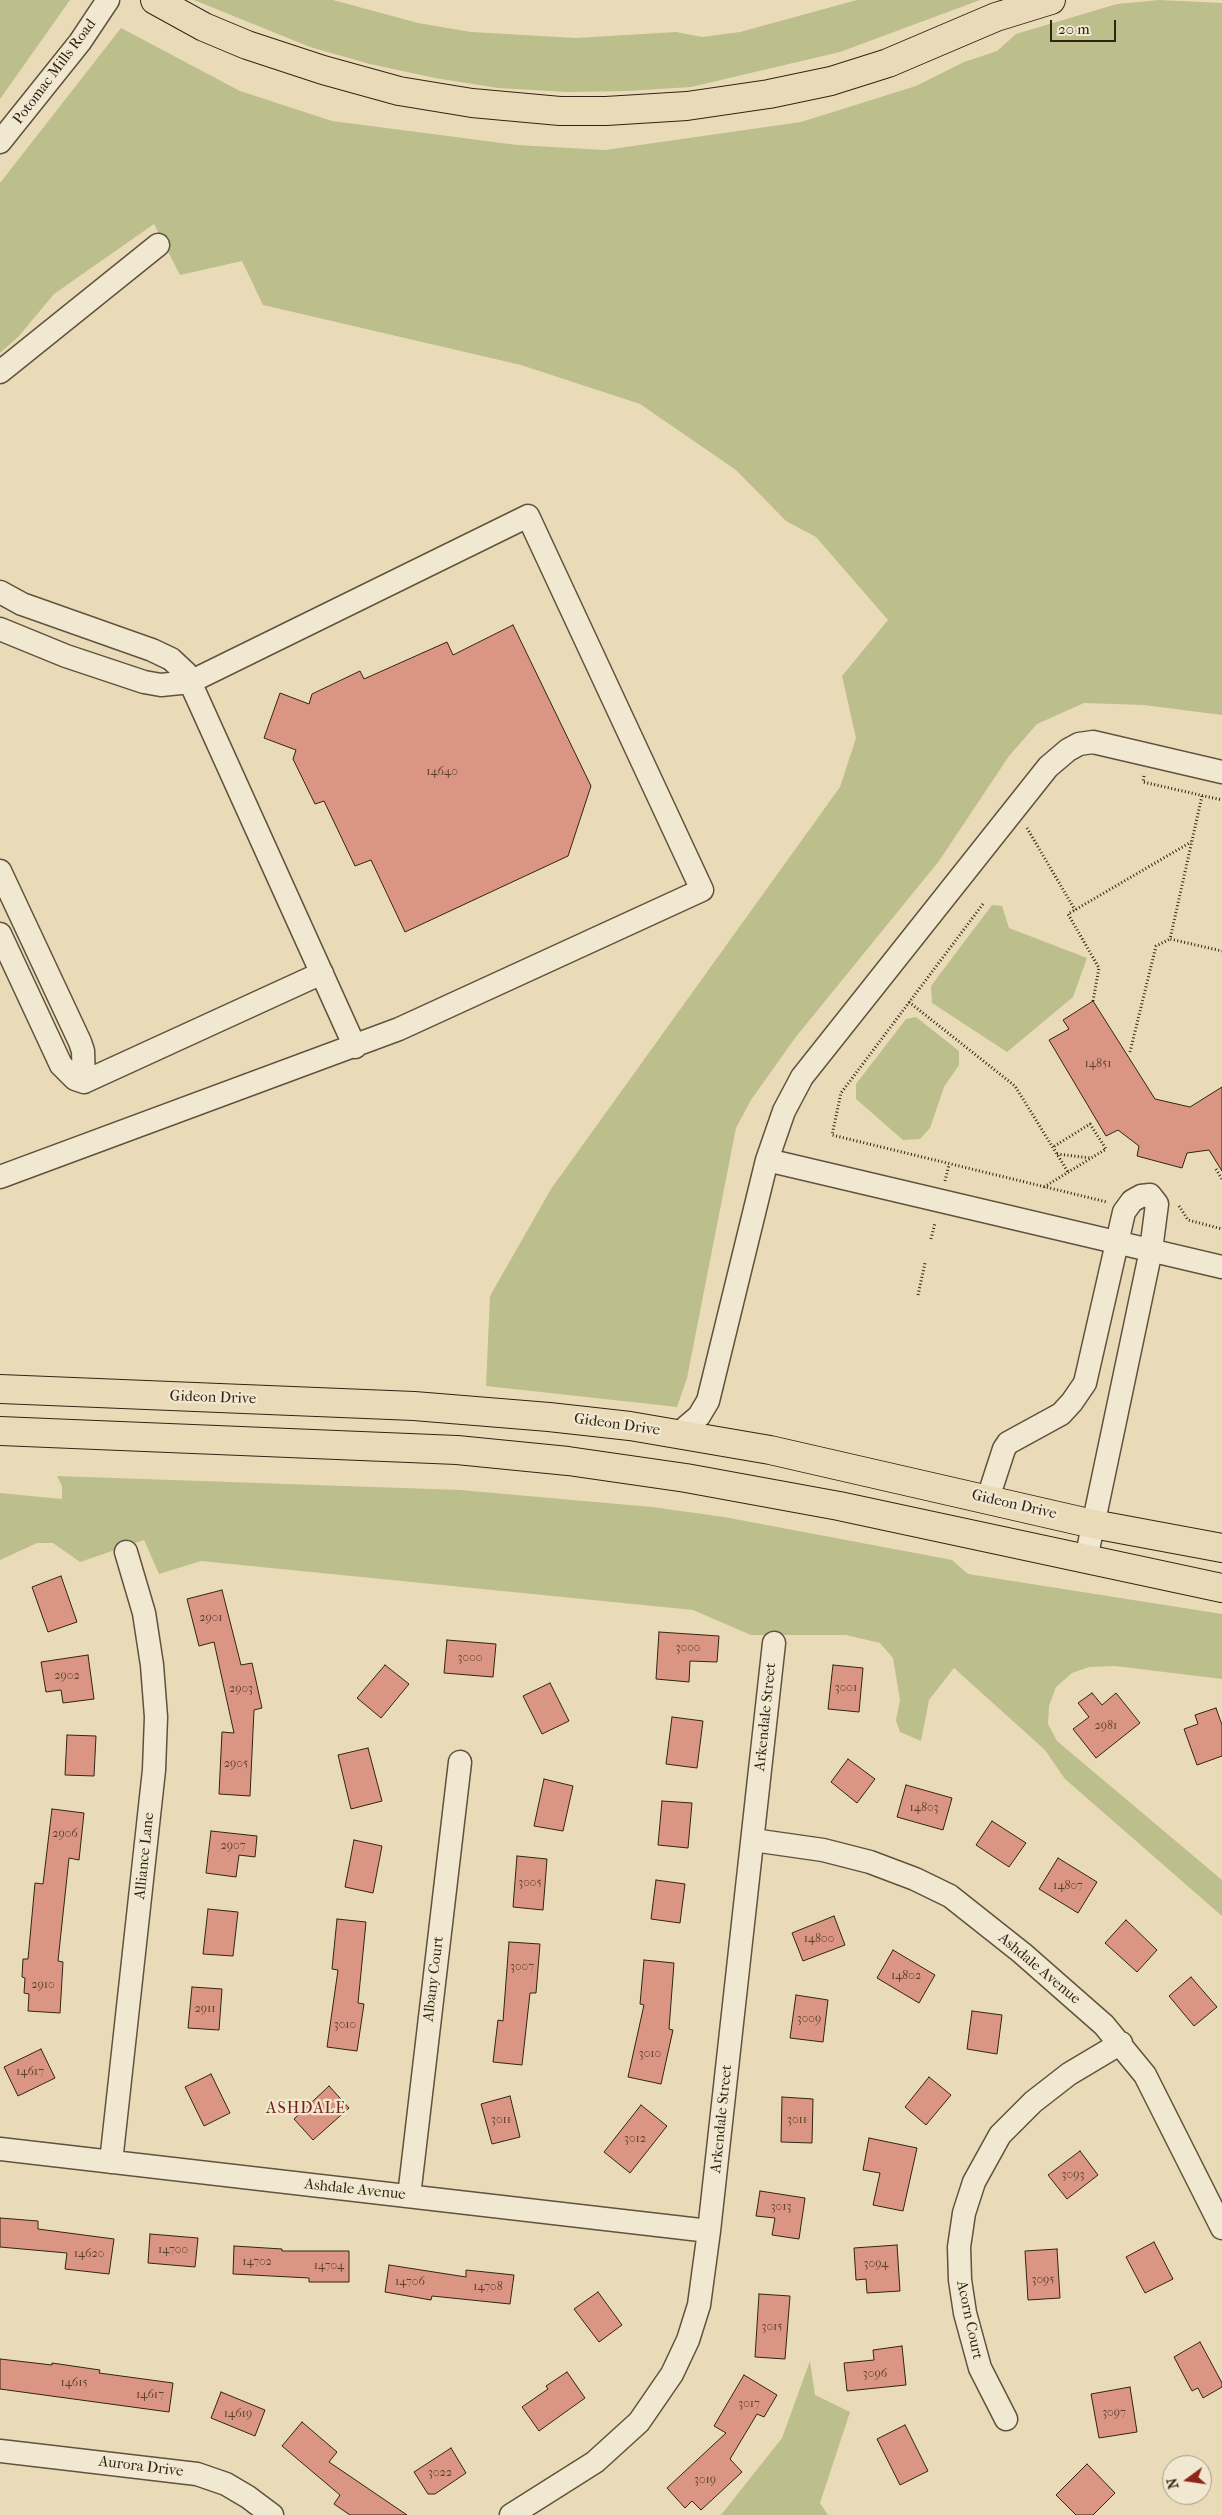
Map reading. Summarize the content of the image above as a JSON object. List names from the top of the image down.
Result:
{
  "streets": {
    "main road": ["Gideon Drive"],
    "street": [
      "Potomac Mills Road",
      "Arkendale Street",
      "Alliance Lane",
      "Ashdale Avenue",
      "Albany Court",
      "Acorn Court",
      "Aurora Drive"
    ]
  },
  "crossings": [
    ["Arkendale Street", "Ashdale Avenue"],
    ["Alliance Lane", "Ashdale Avenue"],
    ["Ashdale Avenue", "Albany Court"],
    ["Ashdale Avenue", "Acorn Court"]
  ],
  "districts": ["ASHDALE"],
  "house_numbers": [
    "14640",
    "14851",
    "2901",
    "3000",
    "3000",
    "2902",
    "3001",
    "2903",
    "2981",
    "2905",
    "14803",
    "2906",
    "2907",
    "3005",
    "14807",
    "14800",
    "3007",
    "14802",
    "2910",
    "2911",
    "3009",
    "3010",
    "3010",
    "14617",
    "3011",
    "3011",
    "3012",
    "3093",
    "3013",
    "14700",
    "14620",
    "14702",
    "3094",
    "14704",
    "3095",
    "14706",
    "14708",
    "3015",
    "3096",
    "14615",
    "14617",
    "3017",
    "3097",
    "14619",
    "3022",
    "3019"
  ],
  "scale_bar": "20 m",
  "north": "left"
}
